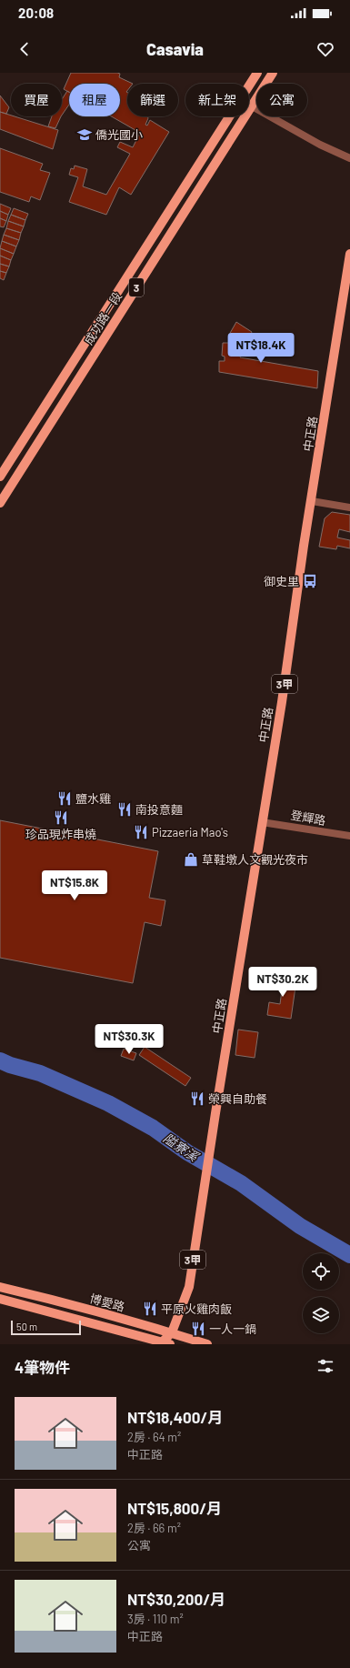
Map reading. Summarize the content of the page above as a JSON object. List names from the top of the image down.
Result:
{
  "streets": {
    "main road": [
      "3",
      "成功路一段",
      "中正路",
      "3甲",
      "博愛路"
    ],
    "street": ["登輝路"]
  },
  "crossings": [
    ["中正路", "3甲"],
    ["中正路", "登輝路"],
    ["中正路", "博愛路"],
    ["3甲", "博愛路"]
  ],
  "water": ["隘寮溪"],
  "places": {
    "school or university": ["僑光國小"],
    "bus stop": ["御史里"],
    "restaurant": [
      "鹽水雞",
      "南投意麵",
      "珍品現炸串燒",
      "Pizzaeria Mao's",
      "榮興自助餐",
      "平原火雞肉飯",
      "一人一鍋"
    ],
    "shop": ["草鞋墩人文觀光夜市"]
  },
  "scale_bar": "50 m",
  "page": {
    "status": "20:08",
    "header": "Casavia",
    "chip": [
      "買屋",
      "租屋",
      "篩選",
      "新上架",
      "公寓"
    ],
    "price": [
      "NT$18.4K",
      "NT$15.8K",
      "NT$30.2K",
      "NT$30.3K"
    ],
    "scale": "50 m",
    "heading": "4筆物件",
    "list": [
      {
        "name": "NT$18,400/月",
        "note": "2房 · 64 m² · 中正路"
      },
      {
        "name": "NT$15,800/月",
        "note": "2房 · 66 m² · 公寓"
      },
      {
        "name": "NT$30,200/月",
        "note": "3房 · 110 m² · 中正路"
      }
    ]
  }
}
